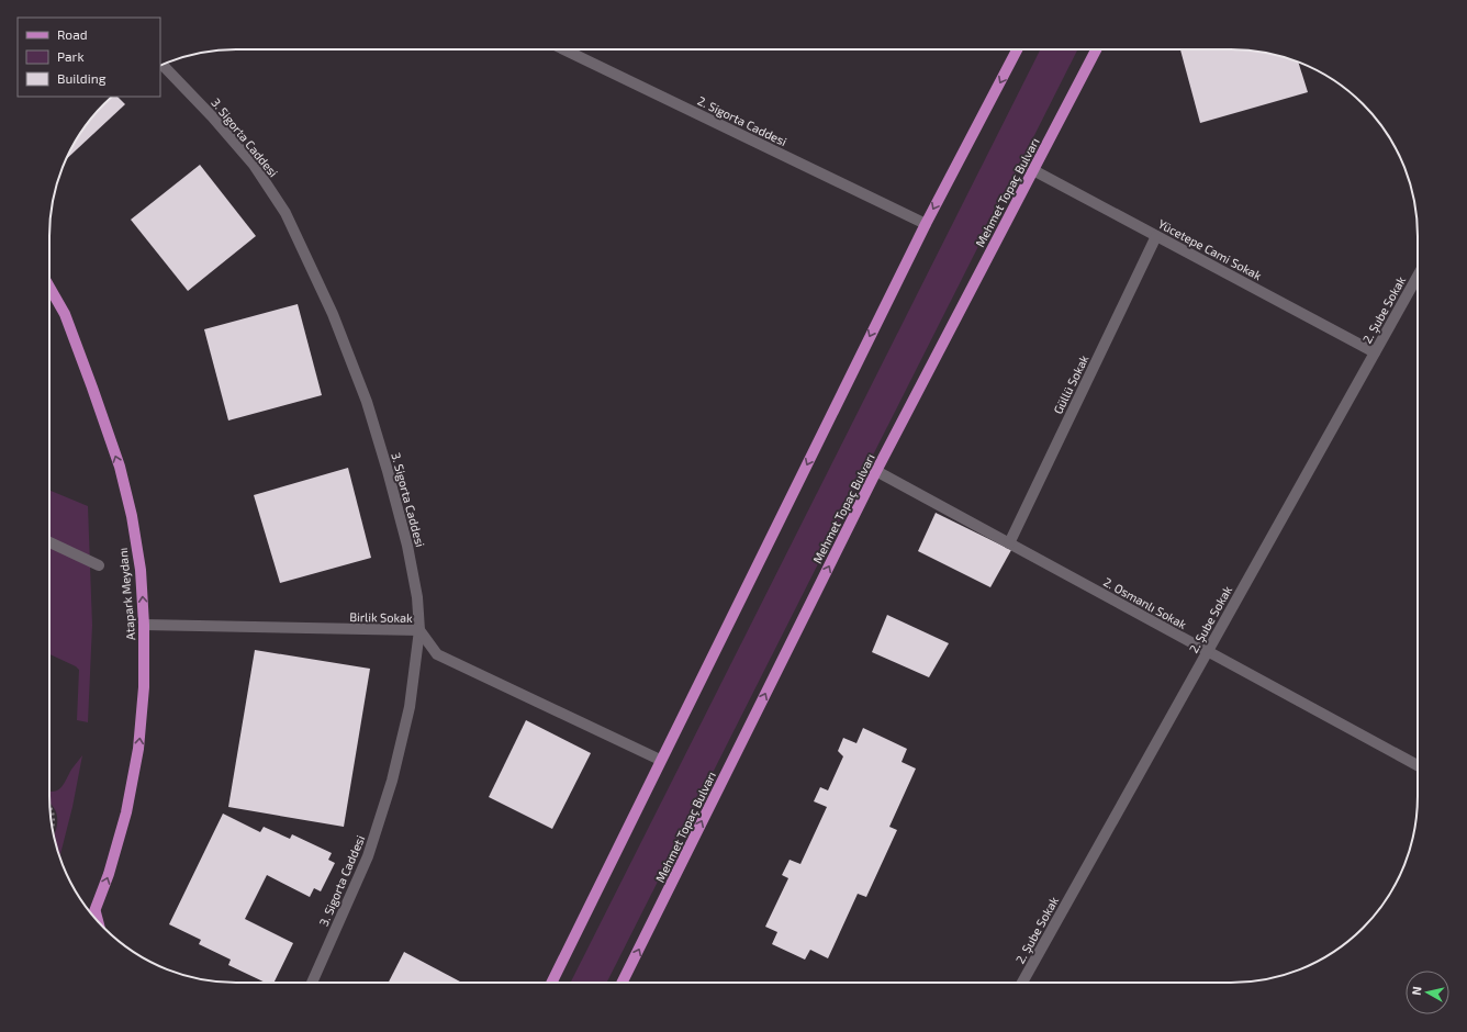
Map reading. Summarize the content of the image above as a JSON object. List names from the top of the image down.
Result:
{
  "streets": {
    "main road": ["Mehmet Topaç Bulvarı", "Atapark Meydanı"],
    "street": [
      "2. Sigorta Caddesi",
      "3. Sigorta Caddesi",
      "Yücetepe Cami Sokak",
      "2. Şube Sokak",
      "Güllü Sokak",
      "2. Osmanlı Sokak",
      "Birlik Sokak"
    ]
  },
  "crossings": [
    ["3. Sigorta Caddesi", "Birlik Sokak"],
    ["Mehmet Topaç Bulvarı", "Yücetepe Cami Sokak"],
    ["Mehmet Topaç Bulvarı", "2. Osmanlı Sokak"],
    ["Yücetepe Cami Sokak", "2. Şube Sokak"],
    ["Yücetepe Cami Sokak", "Güllü Sokak"],
    ["2. Şube Sokak", "2. Osmanlı Sokak"],
    ["Güllü Sokak", "2. Osmanlı Sokak"],
    ["Atapark Meydanı", "Birlik Sokak"]
  ],
  "one_way": ["Atapark Meydanı"],
  "legend": ["Road", "Park", "Building"],
  "north": "left"
}
